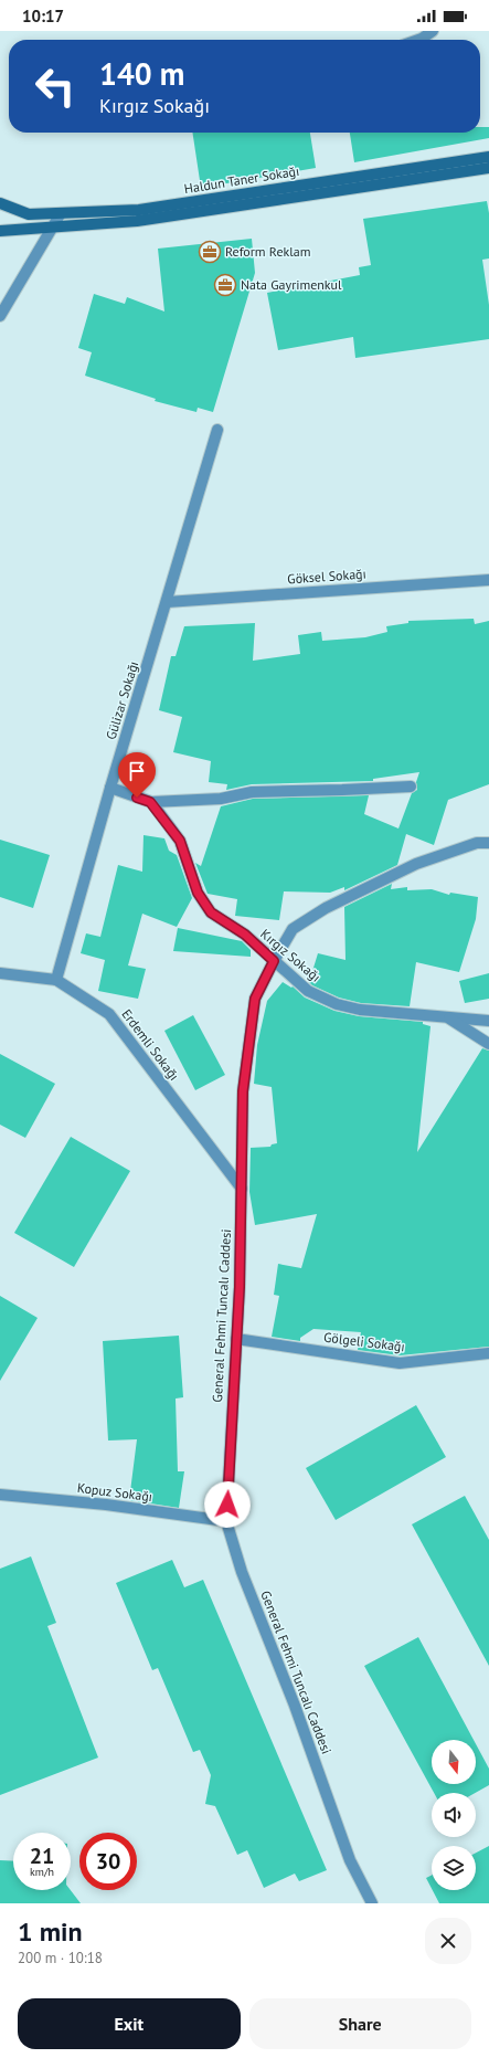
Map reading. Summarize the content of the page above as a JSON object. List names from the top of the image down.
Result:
{
  "streets": {
    "main road": ["Haldun Taner Sokağı"],
    "street": [
      "Göksel Sokağı",
      "Gülizar Sokağı",
      "Kırgız Sokağı",
      "Erdemli Sokağı",
      "General Fehmi Tuncalı Caddesi",
      "Gölgeli Sokağı",
      "Kopuz Sokağı"
    ]
  },
  "crossings": [
    ["Göksel Sokağı", "Gülizar Sokağı"],
    ["Gülizar Sokağı", "Erdemli Sokağı"],
    ["Kırgız Sokağı", "General Fehmi Tuncalı Caddesi"],
    ["Erdemli Sokağı", "General Fehmi Tuncalı Caddesi"],
    ["General Fehmi Tuncalı Caddesi", "Gölgeli Sokağı"],
    ["General Fehmi Tuncalı Caddesi", "Kopuz Sokağı"]
  ],
  "places": {
    "office": ["Reform Reklam", "Nata Gayrimenkul"]
  },
  "north": "bottom",
  "page": {
    "status": "10:17",
    "turn": ["140 m", "Kırgız Sokağı"],
    "speed": "21 km/h",
    "limit": "30",
    "heading": ["1 min", "200 m · 10:18"],
    "buttons": ["Exit", "Share"]
  }
}
